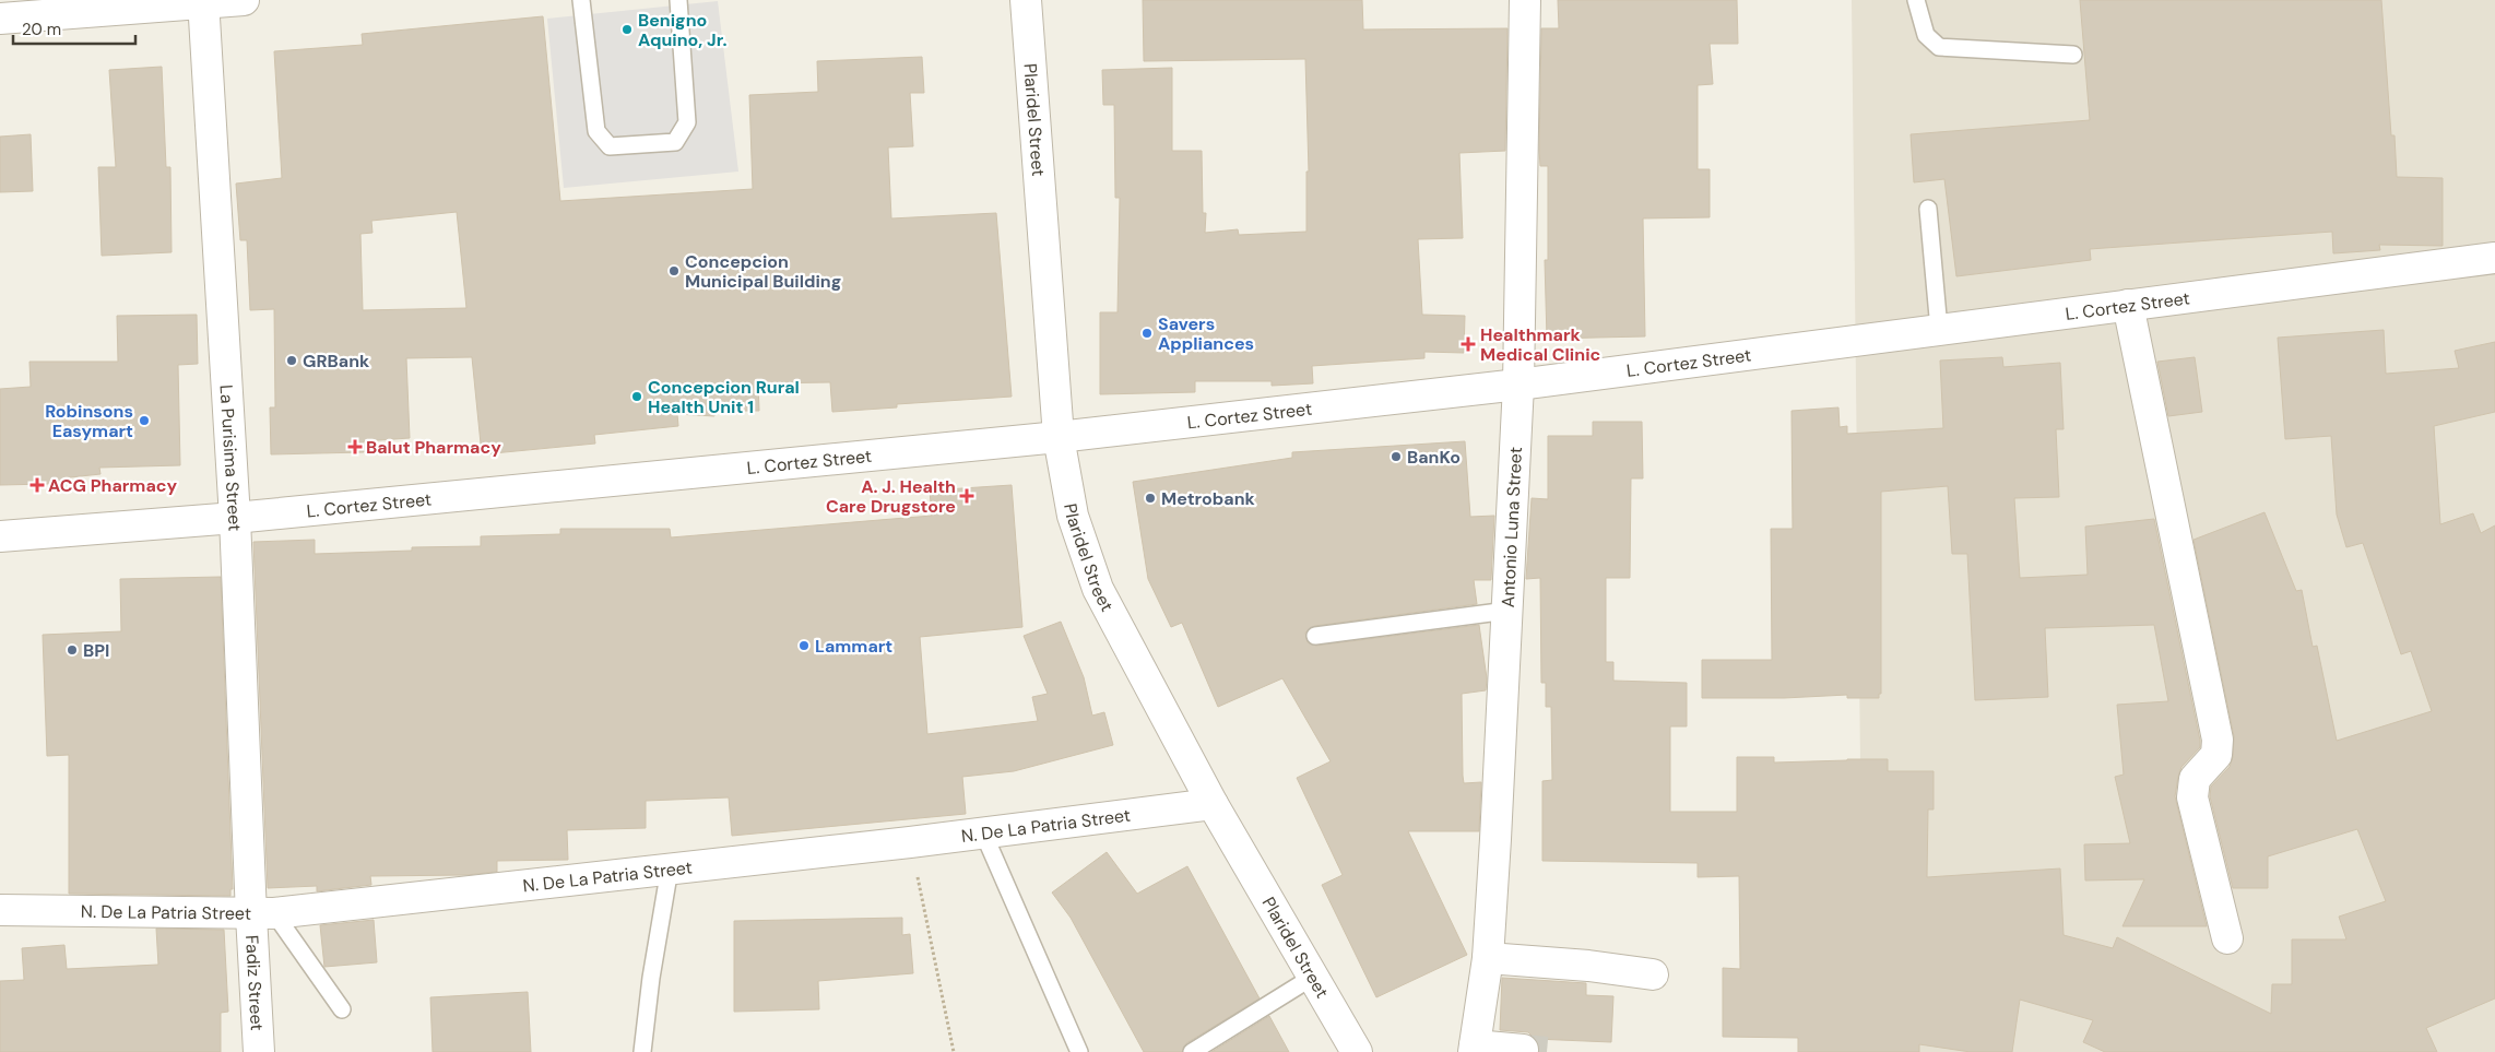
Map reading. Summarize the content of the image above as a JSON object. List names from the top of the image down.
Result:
{
  "streets": {
    "street": [
      "Plaridel Street",
      "L. Cortez Street",
      "La Purisima Street",
      "Antonio Luna Street",
      "N. De La Patria Street",
      "Fadiz Street"
    ]
  },
  "crossings": [
    ["Plaridel Street", "L. Cortez Street"],
    ["Plaridel Street", "N. De La Patria Street"],
    ["L. Cortez Street", "La Purisima Street"],
    ["L. Cortez Street", "Antonio Luna Street"],
    ["La Purisima Street", "N. De La Patria Street"],
    ["La Purisima Street", "Fadiz Street"],
    ["N. De La Patria Street", "Fadiz Street"]
  ],
  "places": {
    "other": [
      "Benigno Aquino, Jr.",
      "Concepcion Municipal Building",
      "Savers Appliances",
      "GRBank",
      "Concepcion Rural Health Unit 1",
      "Robinsons Easymart",
      "BanKo",
      "Metrobank",
      "Lammart",
      "BPI"
    ],
    "health": [
      "Healthmark Medical Clinic",
      "Balut Pharmacy",
      "ACG Pharmacy",
      "A. J. Health Care Drugstore"
    ]
  },
  "scale_bar": "20 m"
}
